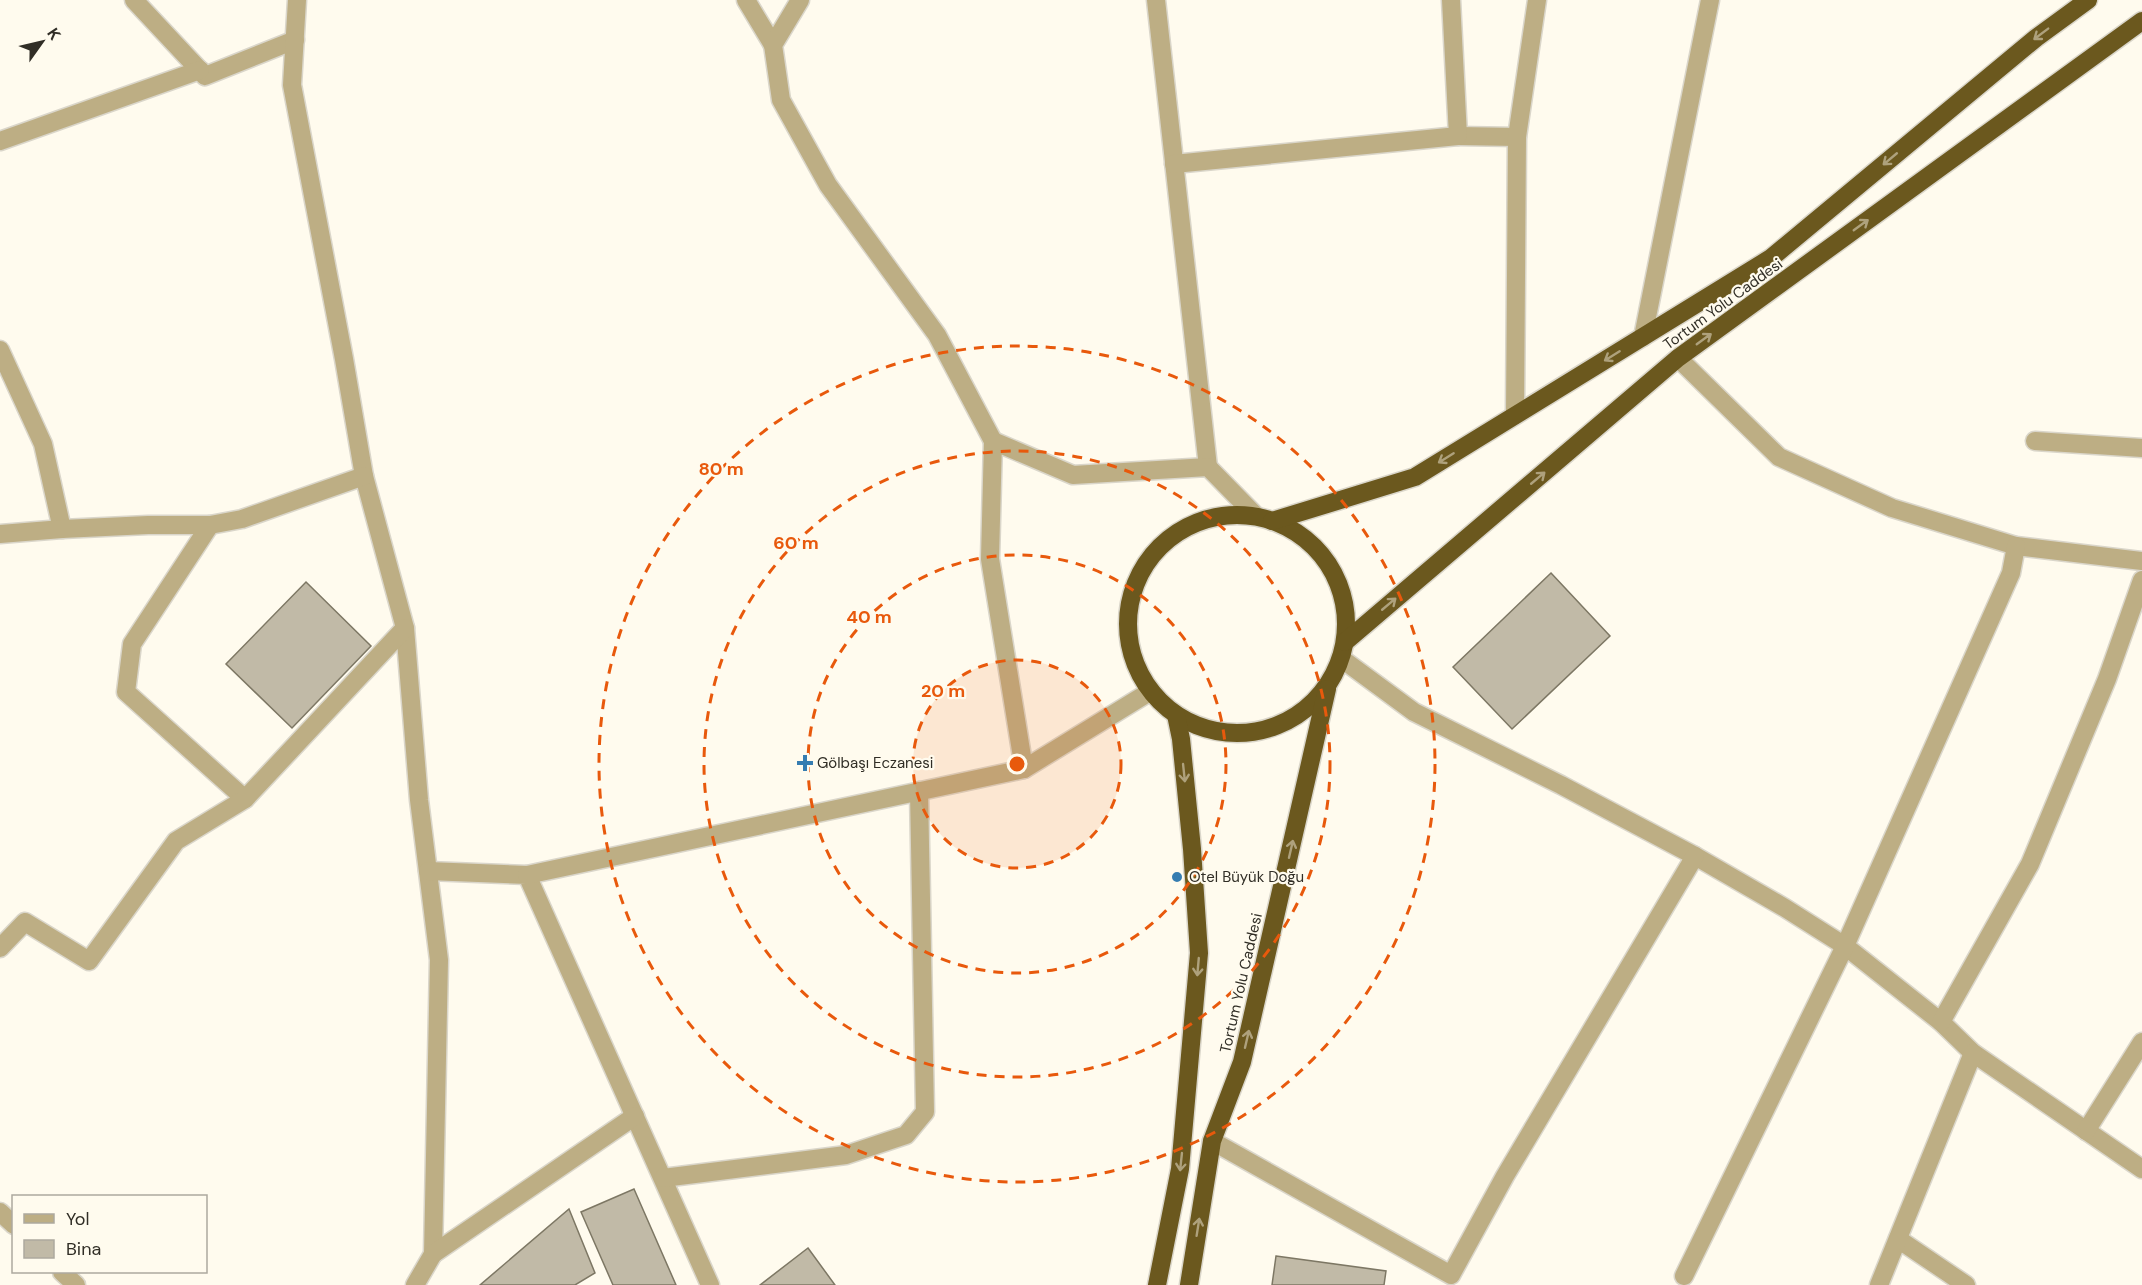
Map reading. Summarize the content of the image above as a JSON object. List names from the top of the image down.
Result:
{
  "streets": {
    "highway": ["Tortum Yolu Caddesi"]
  },
  "places": {
    "health": ["Gölbaşı Eczanesi"],
    "other": ["Otel Büyük Doğu"]
  },
  "legend": ["Yol", "Bina"],
  "north": "top right",
  "rings": [
    "80 m",
    "60 m",
    "40 m",
    "20 m"
  ]
}
